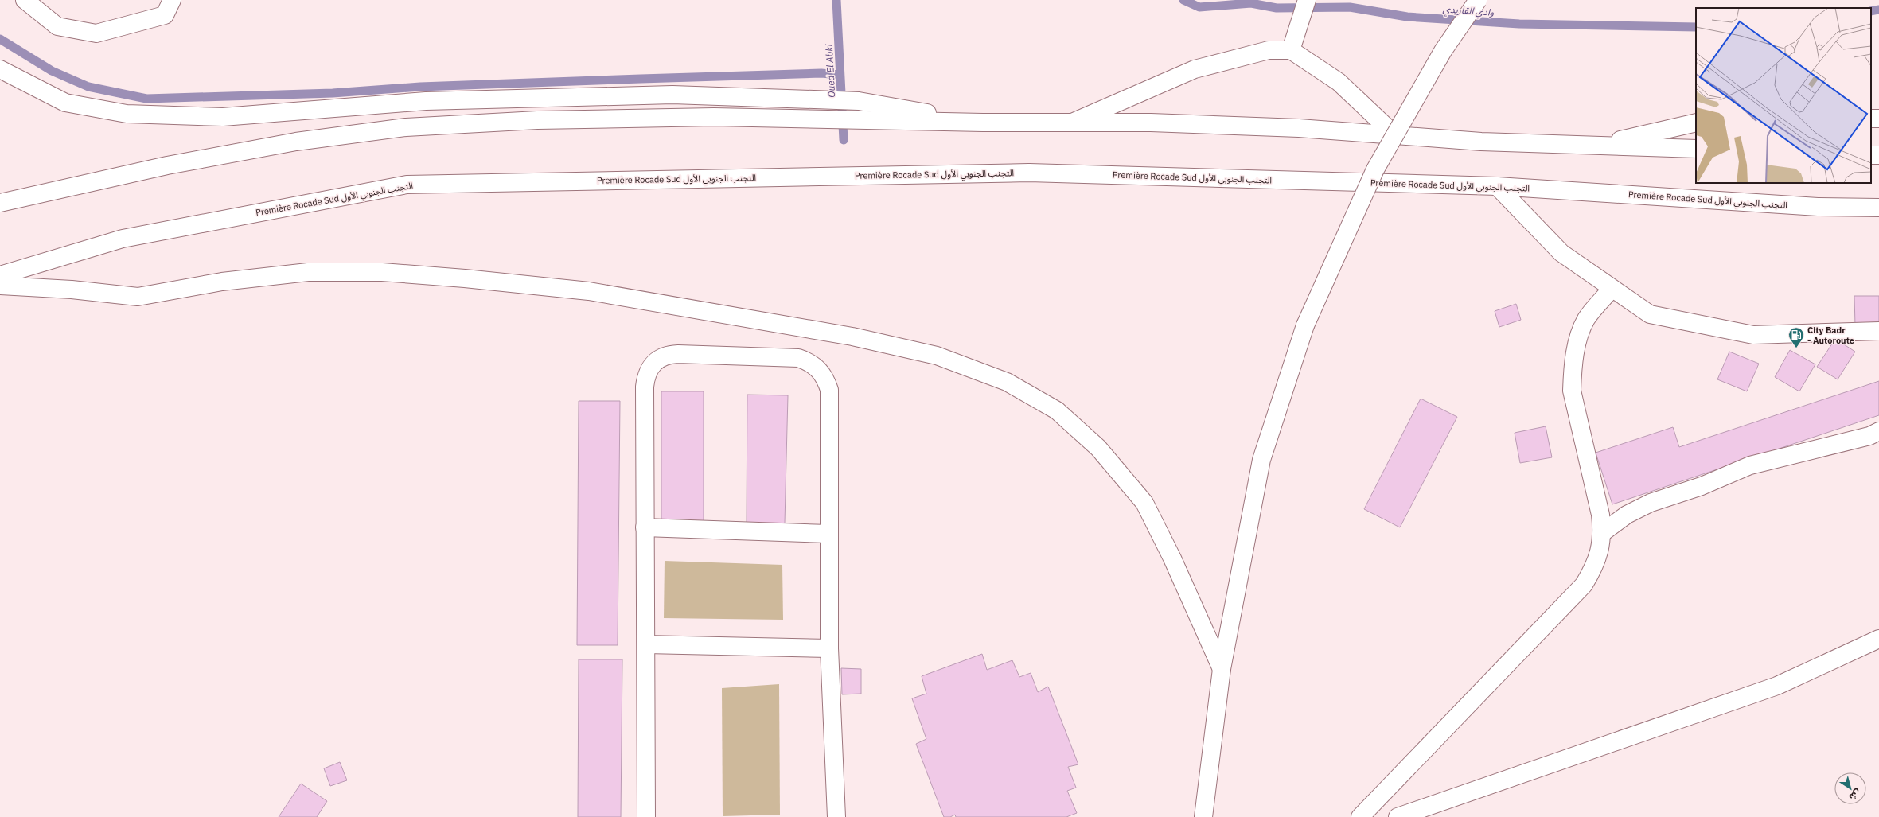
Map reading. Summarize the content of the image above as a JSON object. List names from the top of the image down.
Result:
{
  "streets": {
    "main road": ["Première Rocade Sud التجنب الجنوبي الأول"]
  },
  "water": ["وادي القاريدي", "Oued El Abki"],
  "places": {
    "fuel station": ["City Badr - Autoroute"]
  },
  "north": "bottom right"
}
